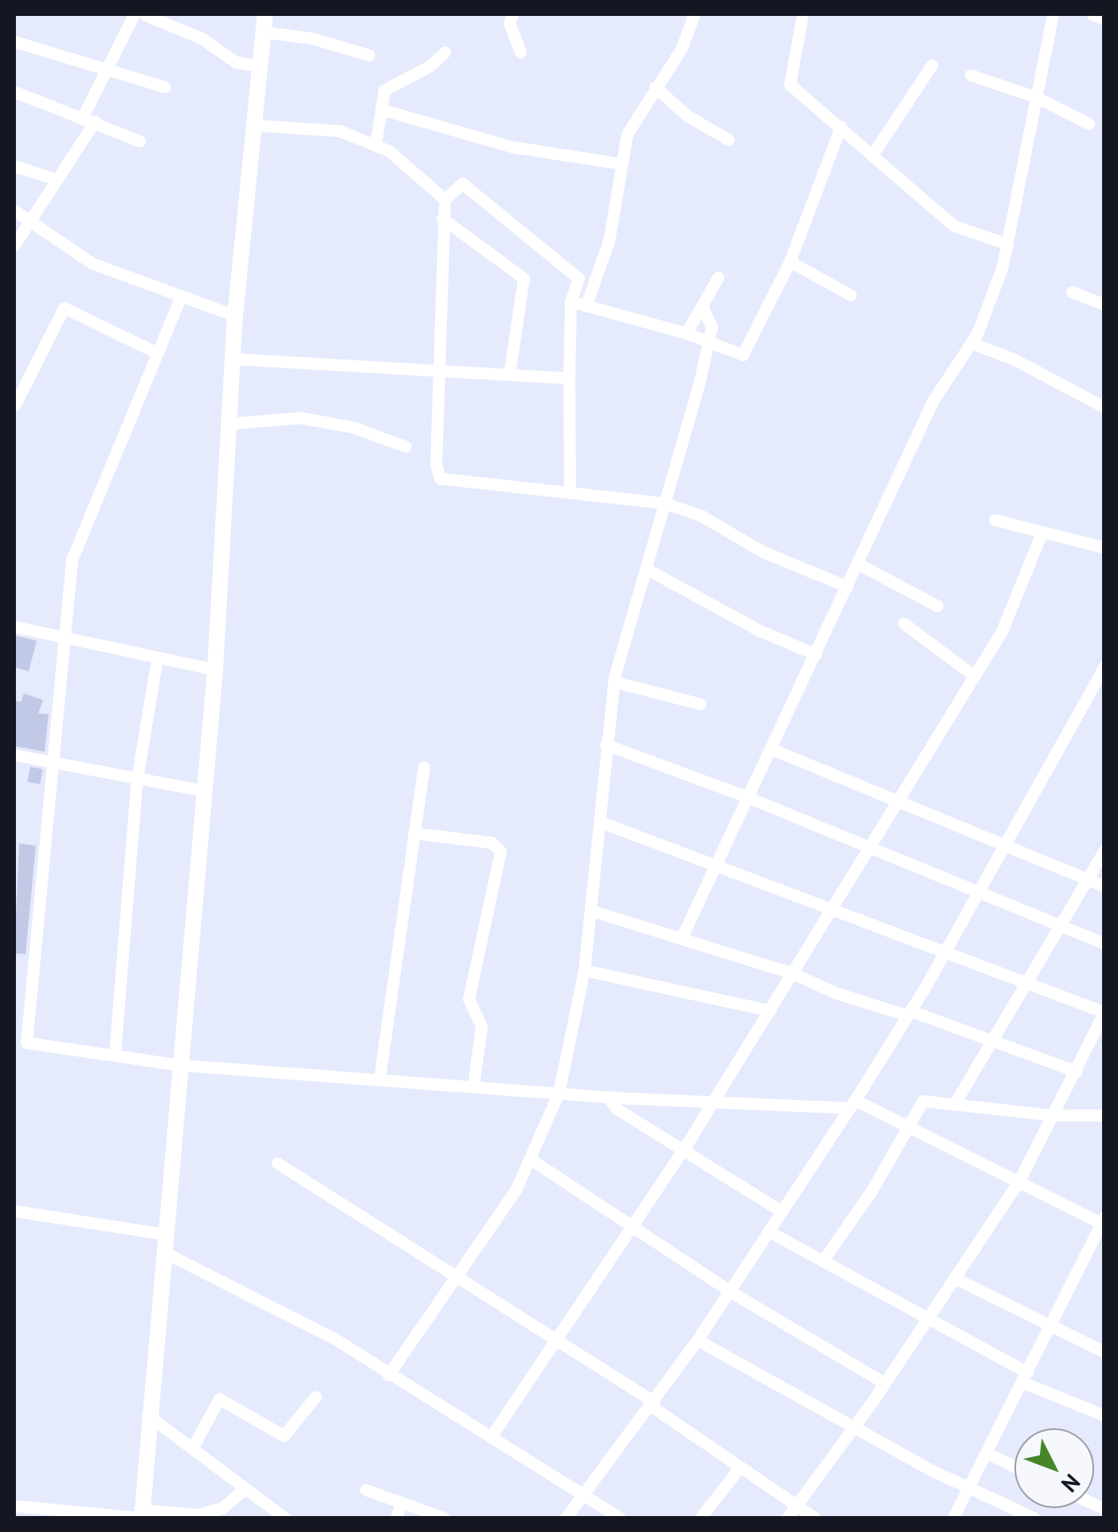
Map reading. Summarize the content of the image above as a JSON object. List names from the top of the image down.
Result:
{
  "north": "bottom right"
}
